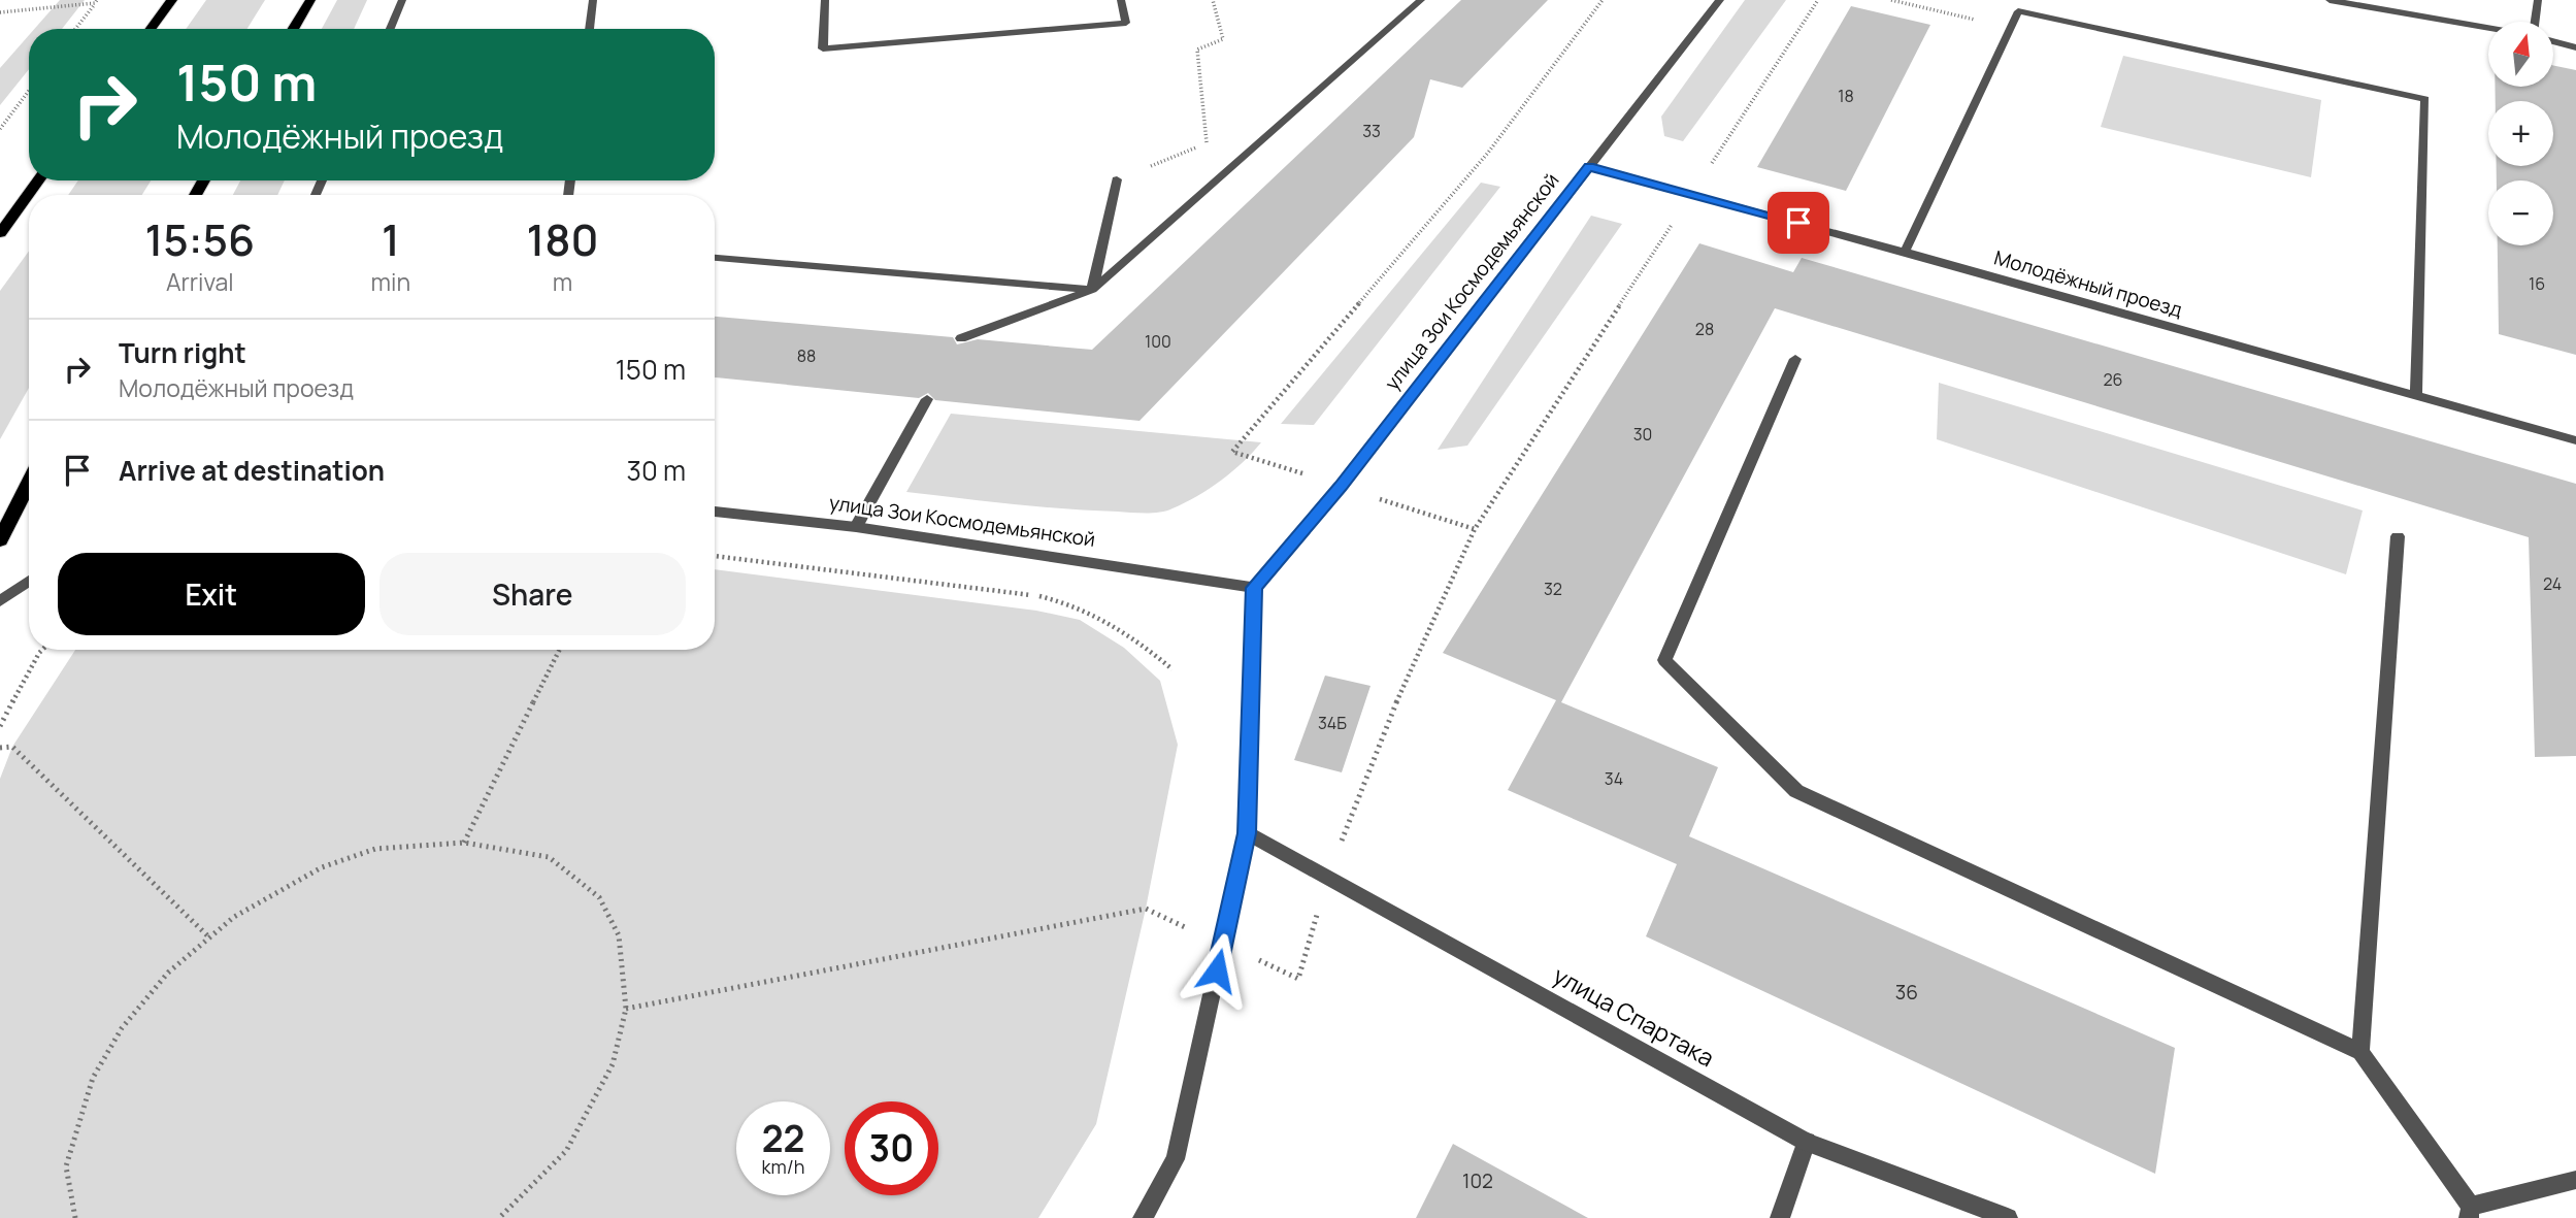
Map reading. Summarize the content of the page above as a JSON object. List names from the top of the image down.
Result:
{
  "streets": {
    "street": ["улица Зои Космодемьянской", "Молодёжный проезд", "улица Спартака"]
  },
  "crossings": [
    ["улица Зои Космодемьянской", "Молодёжный проезд"]
  ],
  "house_numbers": [
    "18",
    "33",
    "16",
    "28",
    "100",
    "88",
    "26",
    "30",
    "24",
    "32",
    "34Б",
    "34",
    "36",
    "102"
  ],
  "north": "top",
  "page": {
    "map_buttons": ["+", "−"],
    "turn": ["150 m", "Молодёжный проезд"],
    "eta": [
      "15:56",
      "Arrival",
      "1",
      "min",
      "180",
      "m"
    ],
    "list": [
      {
        "name": "Turn right",
        "note": "Молодёжный проезд",
        "value": "150 m"
      },
      {
        "name": "Arrive at destination",
        "value": "30 m"
      }
    ],
    "buttons": ["Exit", "Share"],
    "speed": "22 km/h",
    "limit": "30"
  }
}
